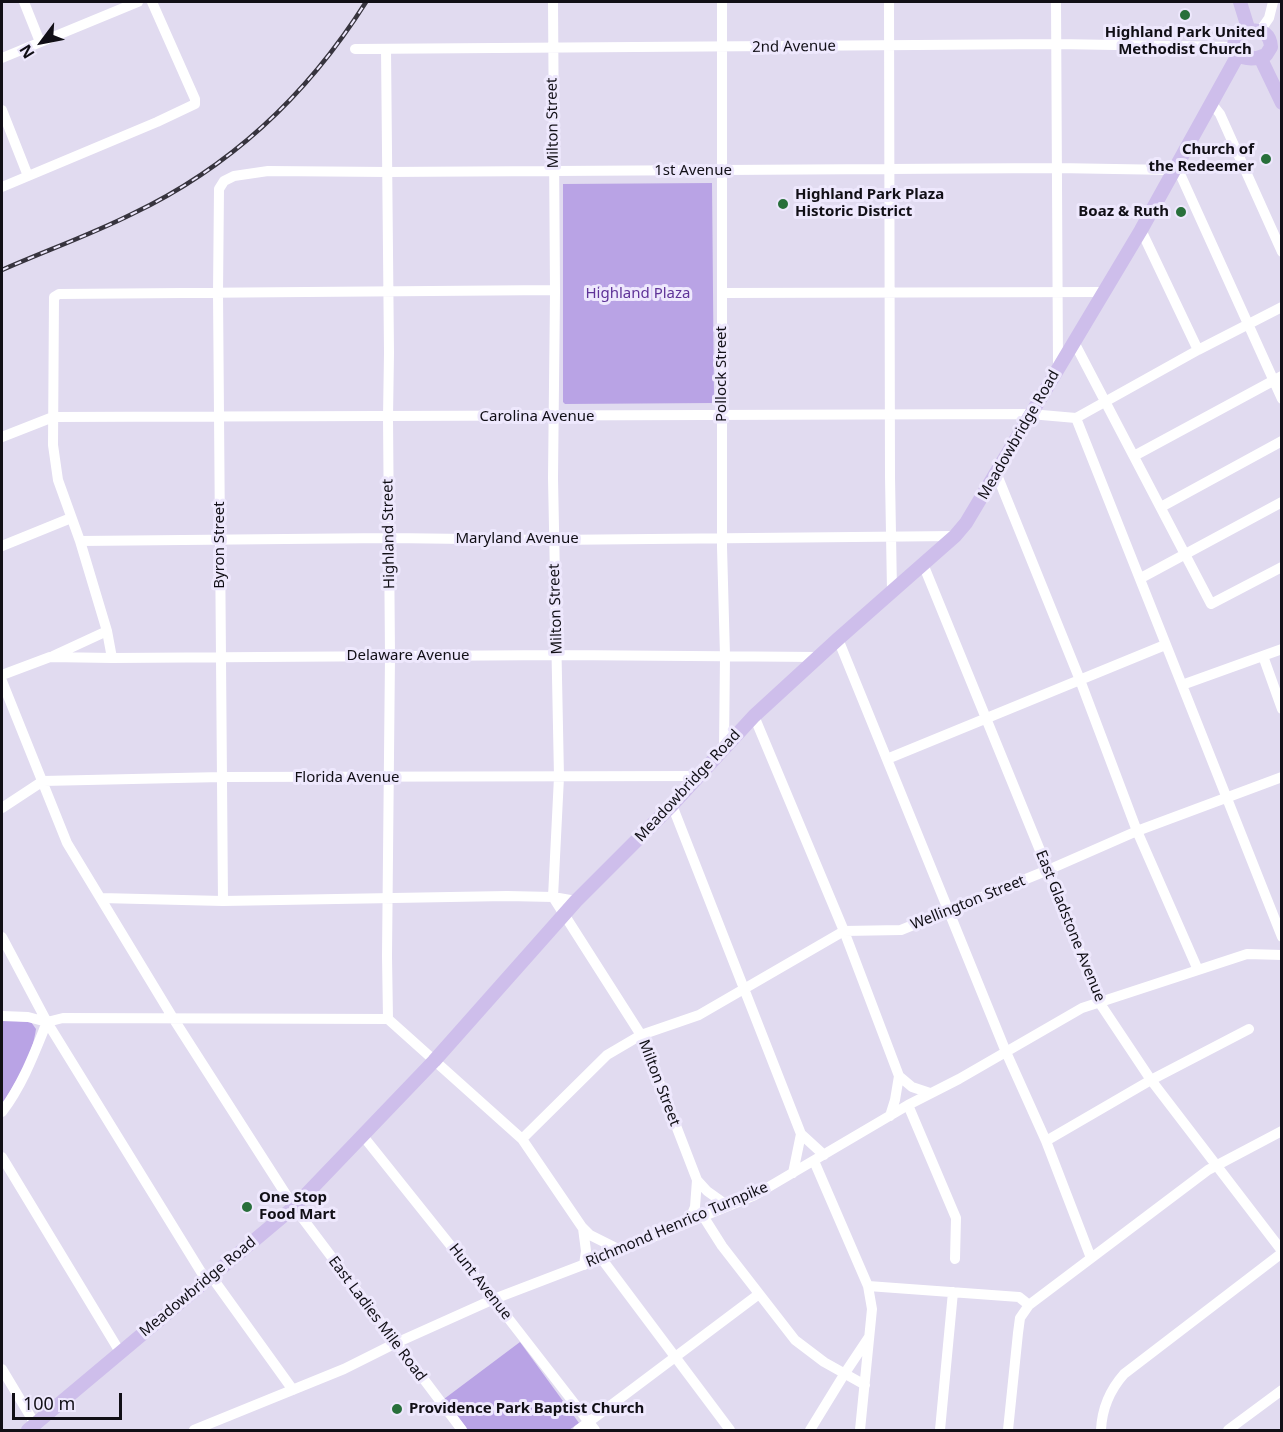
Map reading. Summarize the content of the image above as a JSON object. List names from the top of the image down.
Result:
{
  "streets": {
    "main road": ["Meadowbridge Road"],
    "street": [
      "2nd Avenue",
      "Milton Street",
      "1st Avenue",
      "Pollock Street",
      "Carolina Avenue",
      "Highland Street",
      "Maryland Avenue",
      "Byron Street",
      "Delaware Avenue",
      "Florida Avenue",
      "Wellington Street",
      "East Gladstone Avenue",
      "Richmond Henrico Turnpike",
      "Hunt Avenue",
      "East Ladies Mile Road"
    ]
  },
  "crossings": [
    ["2nd Avenue", "Milton Street"],
    ["2nd Avenue", "Pollock Street"],
    ["2nd Avenue", "Meadowbridge Road"],
    ["2nd Avenue", "Highland Street"],
    ["Milton Street", "1st Avenue"],
    ["Milton Street", "Carolina Avenue"],
    ["Milton Street", "Meadowbridge Road"],
    ["Milton Street", "Maryland Avenue"],
    ["Milton Street", "Delaware Avenue"],
    ["Milton Street", "Florida Avenue"],
    ["Milton Street", "Wellington Street"],
    ["Milton Street", "Richmond Henrico Turnpike"],
    ["1st Avenue", "Pollock Street"],
    ["1st Avenue", "Meadowbridge Road"],
    ["1st Avenue", "Highland Street"],
    ["1st Avenue", "Byron Street"],
    ["Pollock Street", "Carolina Avenue"],
    ["Pollock Street", "Meadowbridge Road"],
    ["Pollock Street", "Maryland Avenue"],
    ["Pollock Street", "Delaware Avenue"],
    ["Carolina Avenue", "Meadowbridge Road"],
    ["Carolina Avenue", "Highland Street"],
    ["Carolina Avenue", "Byron Street"],
    ["Meadowbridge Road", "Maryland Avenue"],
    ["Meadowbridge Road", "Delaware Avenue"],
    ["Meadowbridge Road", "Florida Avenue"],
    ["Meadowbridge Road", "East Gladstone Avenue"],
    ["Meadowbridge Road", "Hunt Avenue"],
    ["Meadowbridge Road", "East Ladies Mile Road"],
    ["Highland Street", "Maryland Avenue"],
    ["Highland Street", "Delaware Avenue"],
    ["Highland Street", "Florida Avenue"],
    ["Maryland Avenue", "Byron Street"],
    ["Byron Street", "Delaware Avenue"],
    ["Byron Street", "Florida Avenue"],
    ["Florida Avenue", "East Ladies Mile Road"],
    ["Wellington Street", "East Gladstone Avenue"],
    ["East Gladstone Avenue", "Richmond Henrico Turnpike"],
    ["Richmond Henrico Turnpike", "Hunt Avenue"],
    ["Richmond Henrico Turnpike", "East Ladies Mile Road"]
  ],
  "parks": ["Highland Plaza"],
  "places": [
    "Highland Park United Methodist Church",
    "Church of the Redeemer",
    "Highland Park Plaza Historic District",
    "Boaz & Ruth",
    "One Stop Food Mart",
    "Providence Park Baptist Church"
  ],
  "scale_bar": "100 m",
  "north": "bottom left"
}
